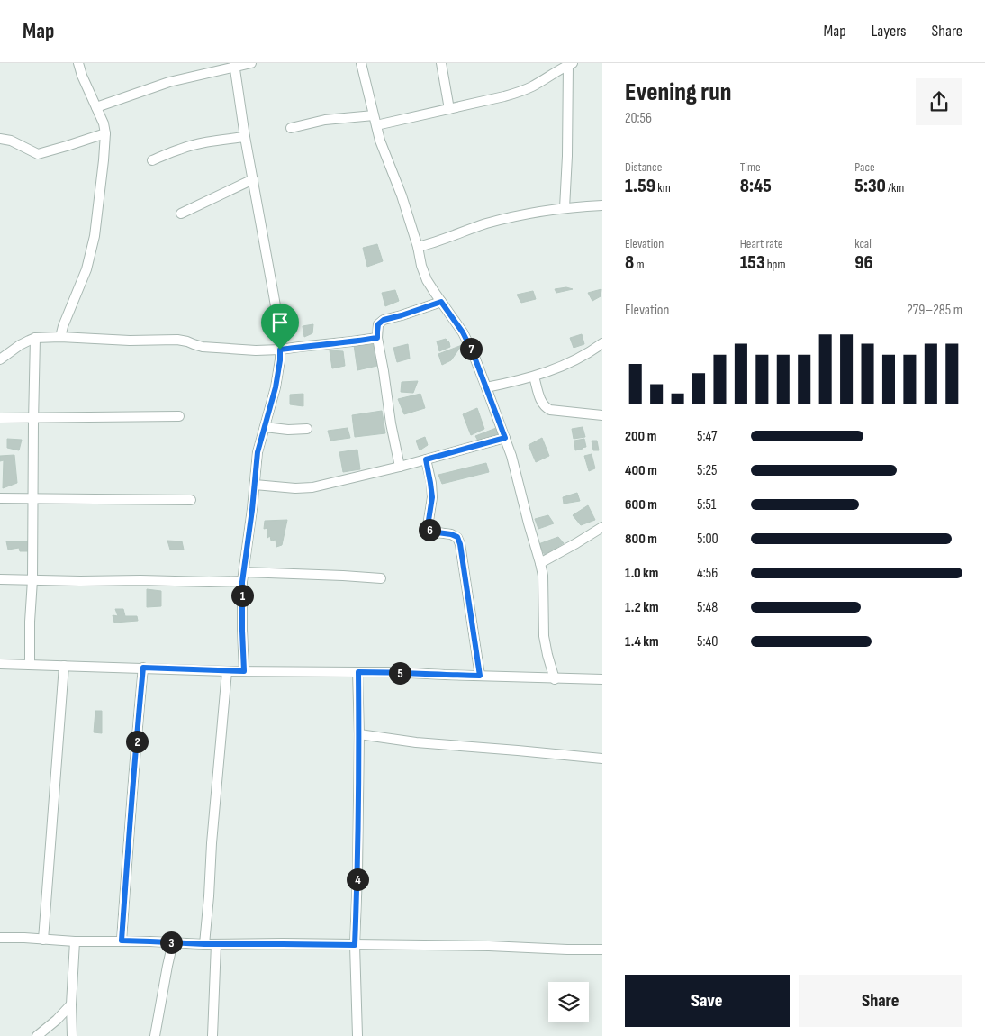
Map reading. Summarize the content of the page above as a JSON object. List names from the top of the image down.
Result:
{
  "page": {
    "header": "Map",
    "nav": ["Map", "Layers", "Share"],
    "heading": ["Evening run", "20:56"],
    "stats": [
      ["Distance", "1.59 km"],
      ["Time", "8:45"],
      ["Pace", "5:30 /km"],
      ["Elevation", "8 m"],
      ["Heart rate", "153 bpm"],
      ["kcal", "96"]
    ],
    "chart": ["Elevation", "279–285 m"],
    "pins": [
      "7",
      "6",
      "1",
      "5",
      "2",
      "4",
      "3"
    ],
    "list": [
      {
        "name": "200 m",
        "note": "5:47"
      },
      {
        "name": "400 m",
        "note": "5:25"
      },
      {
        "name": "600 m",
        "note": "5:51"
      },
      {
        "name": "800 m",
        "note": "5:00"
      },
      {
        "name": "1.0 km",
        "note": "4:56"
      },
      {
        "name": "1.2 km",
        "note": "5:48"
      },
      {
        "name": "1.4 km",
        "note": "5:40"
      }
    ],
    "buttons": ["Save", "Share"]
  }
}
